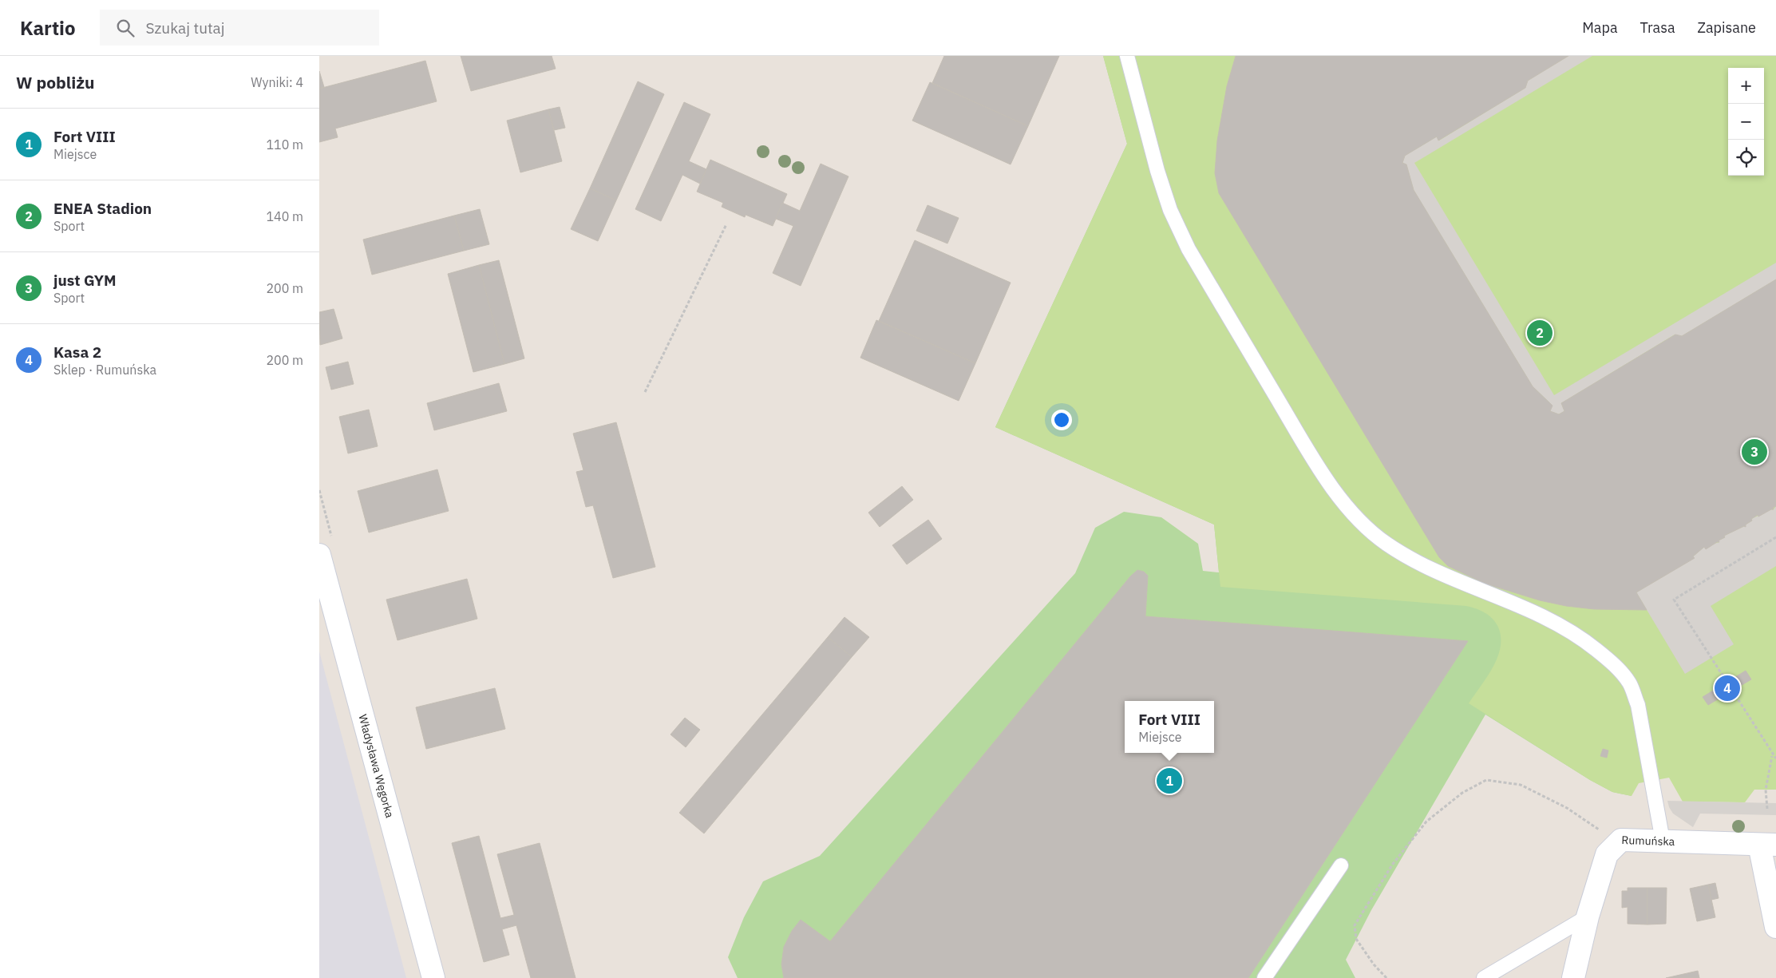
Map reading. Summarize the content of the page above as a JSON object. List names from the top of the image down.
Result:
{
  "streets": {
    "street": ["Władysława Węgorka", "Rumuńska"]
  },
  "page": {
    "header": "Kartio",
    "search": "Szukaj tutaj",
    "nav": ["Mapa", "Trasa", "Zapisane"],
    "heading": ["W pobliżu", "Wyniki: 4"],
    "map_buttons": ["+", "−"],
    "list": [
      {
        "mark": "1",
        "name": "Fort VIII",
        "note": "Miejsce",
        "value": "110 m"
      },
      {
        "mark": "2",
        "name": "ENEA Stadion",
        "note": "Sport",
        "value": "140 m"
      },
      {
        "mark": "3",
        "name": "just GYM",
        "note": "Sport",
        "value": "200 m"
      },
      {
        "mark": "4",
        "name": "Kasa 2",
        "note": "Sklep · Rumuńska",
        "value": "200 m"
      }
    ],
    "pins": [
      "2",
      "3",
      "4",
      "1"
    ],
    "popup": ["Fort VIII", "Miejsce"]
  }
}
